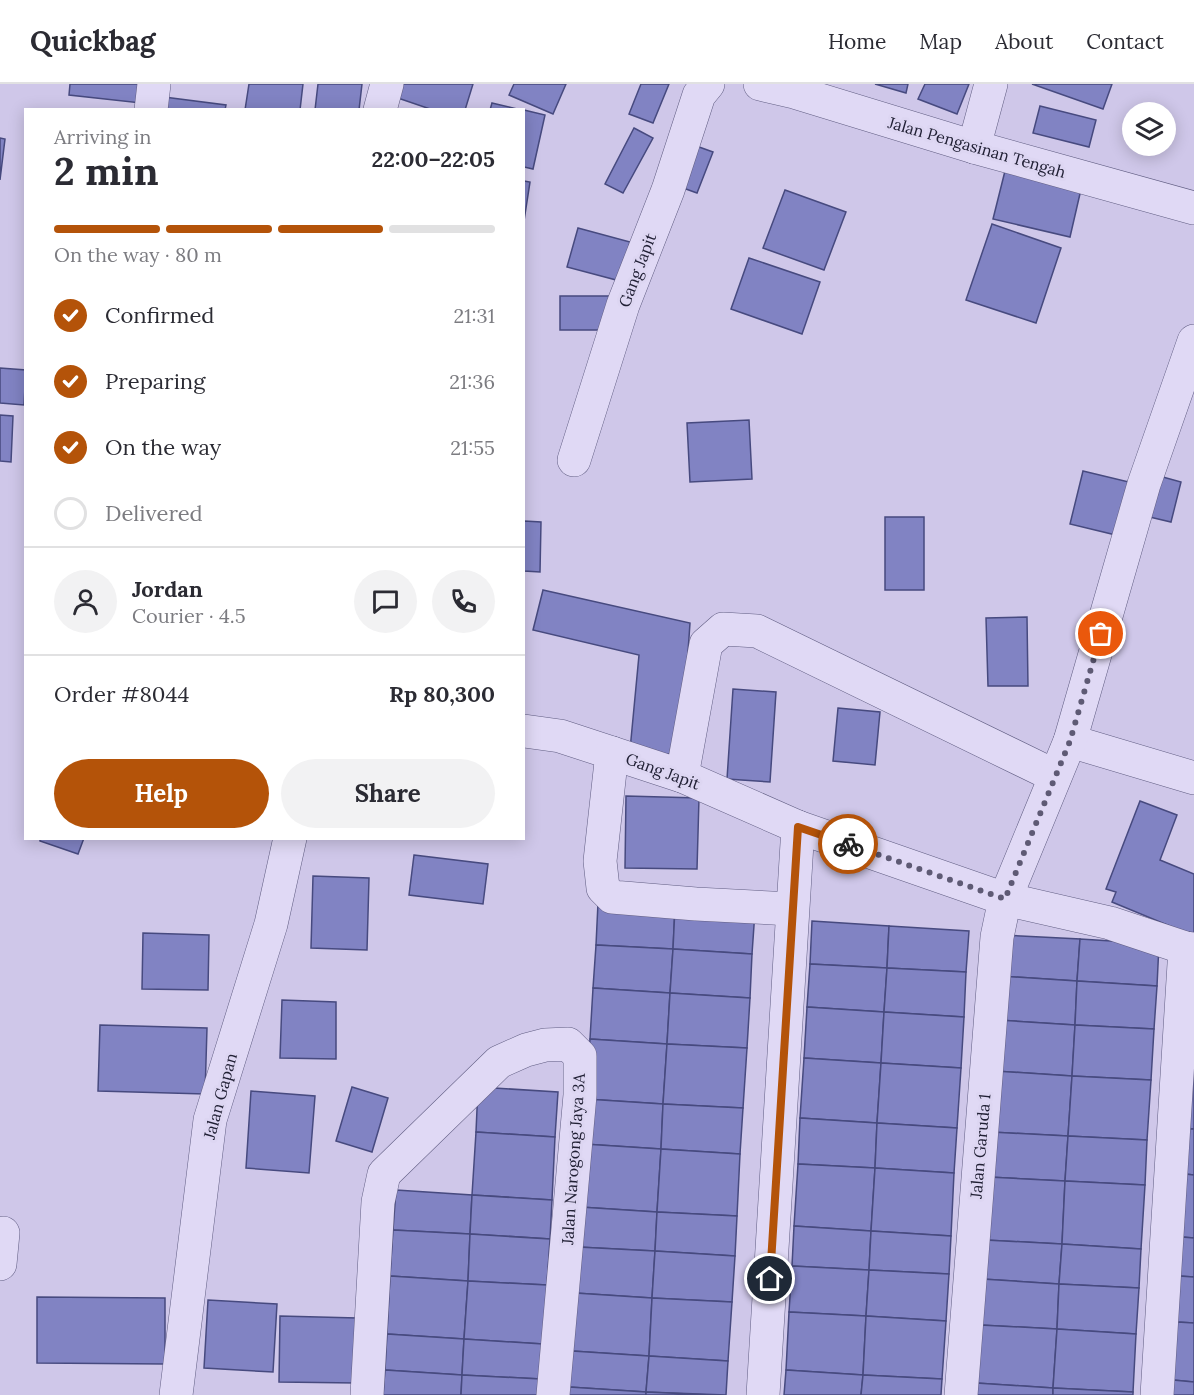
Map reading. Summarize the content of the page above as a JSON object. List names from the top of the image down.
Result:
{
  "streets": {
    "street": [
      "Jalan Pengasinan Tengah",
      "Gang Japit",
      "Jalan Gapan",
      "Jalan Garuda 1",
      "Jalan Narogong Jaya 3A"
    ]
  },
  "crossings": [
    ["Gang Japit", "Jalan Garuda 1"]
  ],
  "page": {
    "header": "Quickbag",
    "nav": [
      "Home",
      "Map",
      "About",
      "Contact"
    ],
    "heading": ["2 min", "Arriving in", "22:00–22:05"],
    "panel": [
      "Jordan",
      "Courier · 4.5",
      "Order #8044",
      "Rp 80,300"
    ],
    "bar": "On the way · 80 m",
    "list": [
      ["Confirmed", "21:31"],
      ["Preparing", "21:36"],
      ["On the way", "21:55"],
      "Delivered"
    ],
    "buttons": ["Help", "Share"]
  }
}
